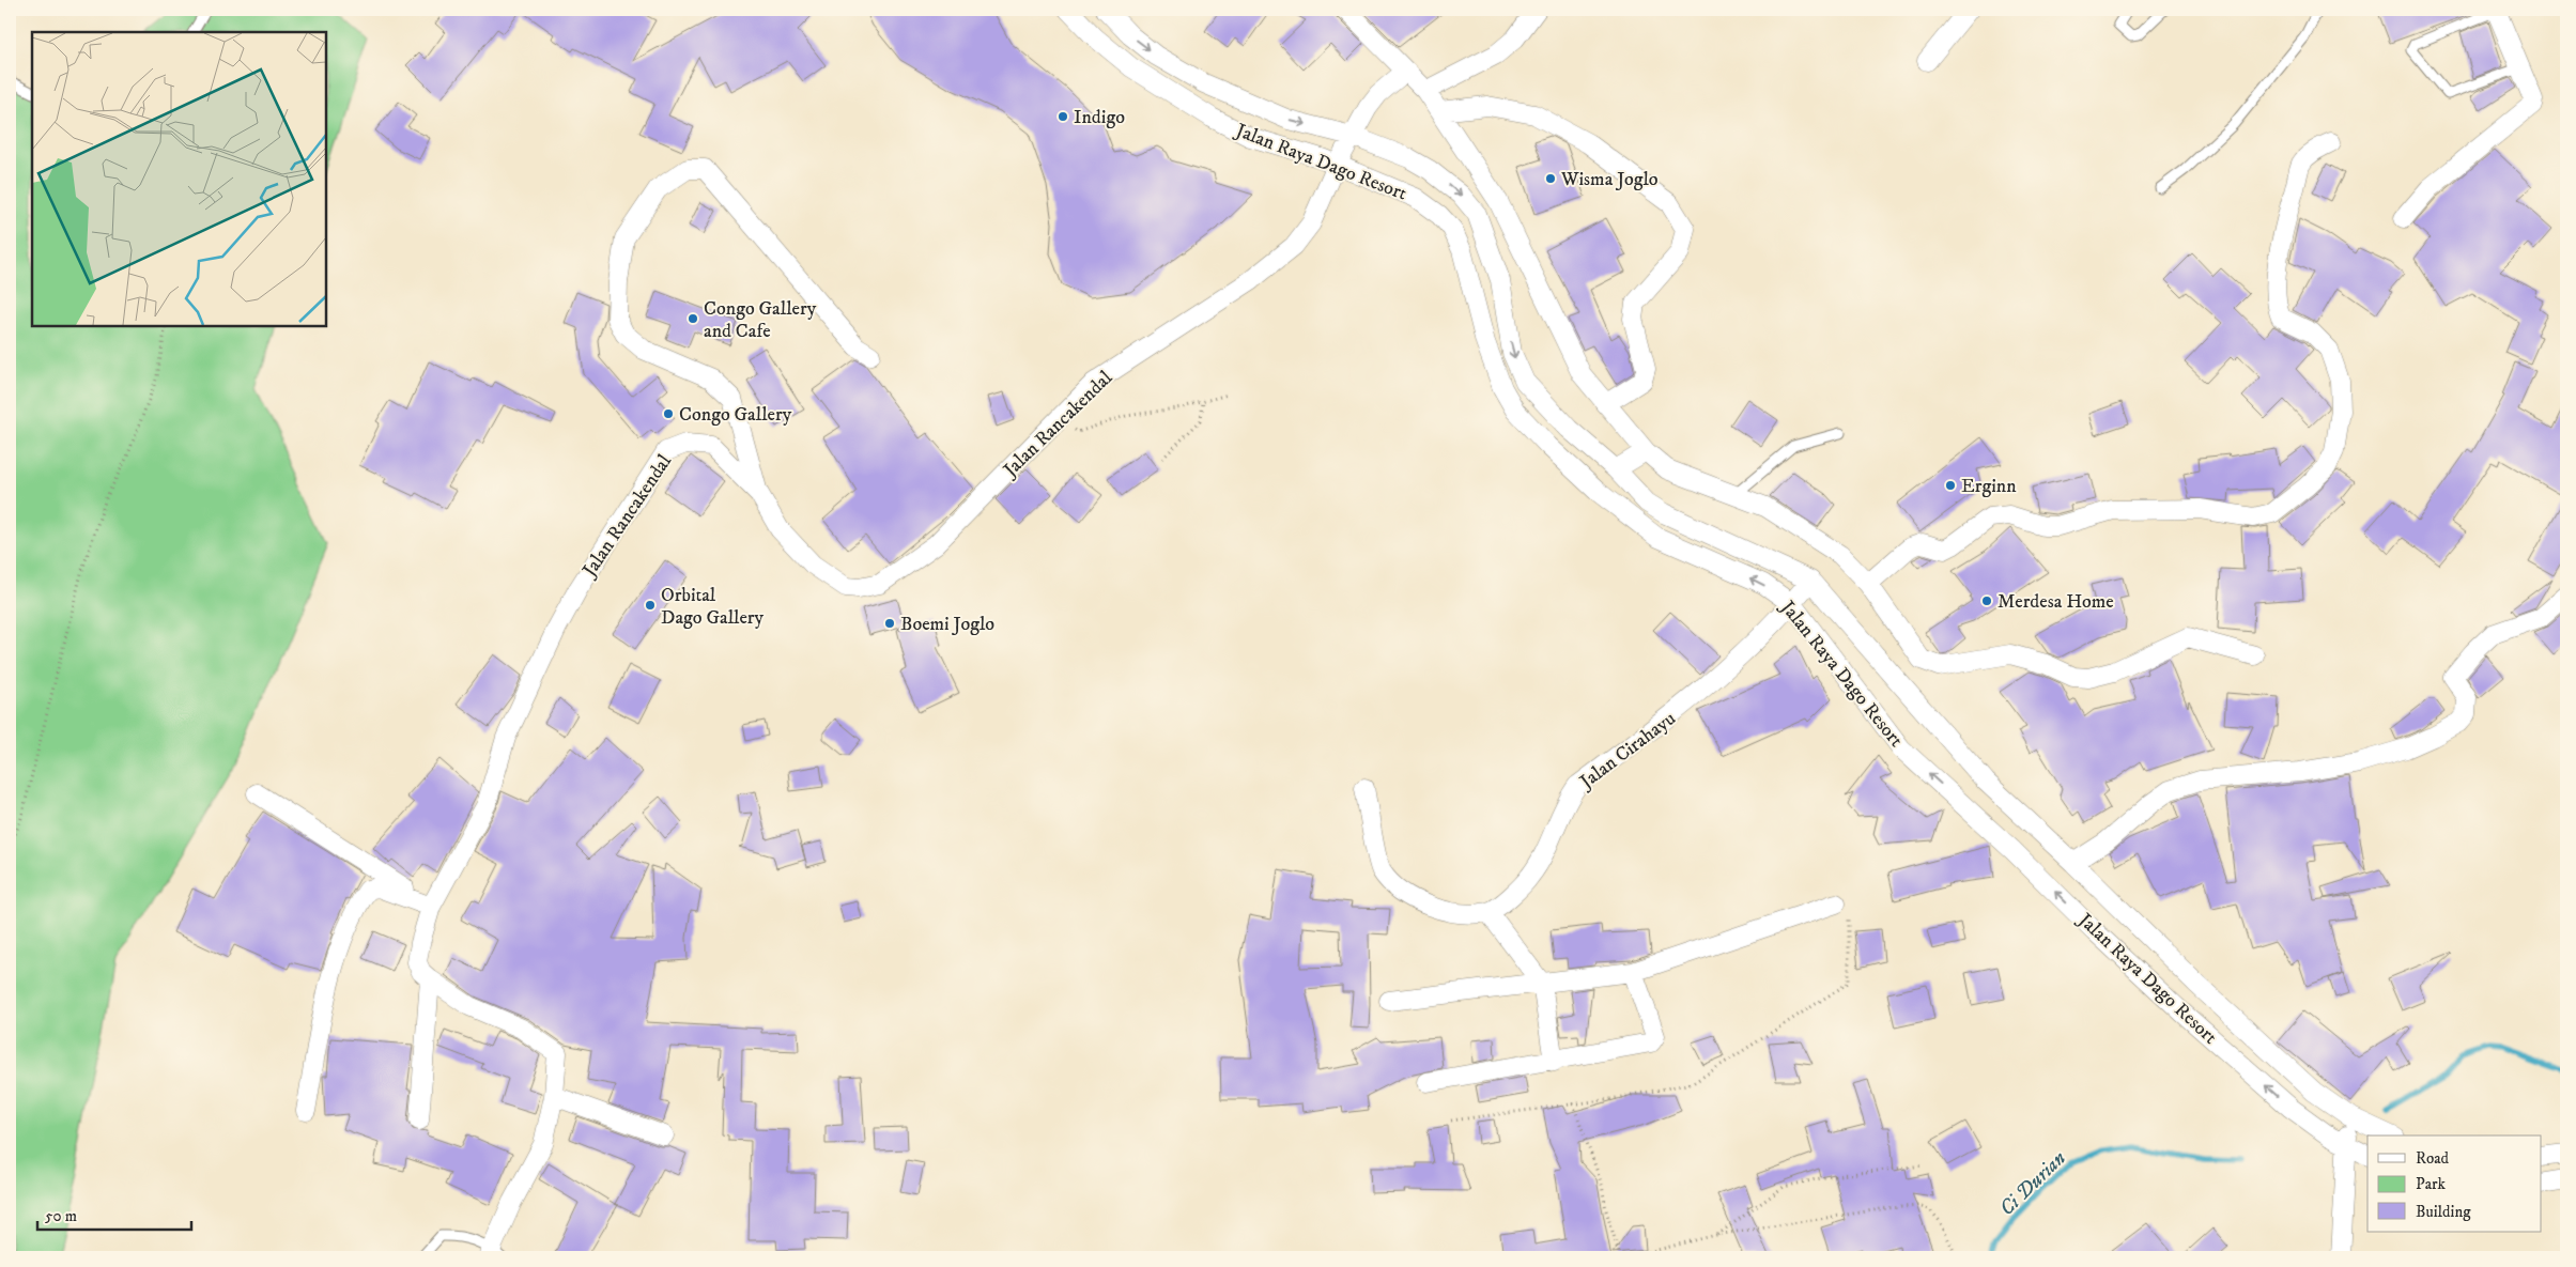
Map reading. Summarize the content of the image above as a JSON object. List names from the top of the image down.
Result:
{
  "streets": {
    "street": ["Jalan Raya Dago Resort", "Jalan Rancakendal", "Jalan Cirahayu"]
  },
  "crossings": [
    ["Jalan Raya Dago Resort", "Jalan Rancakendal"],
    ["Jalan Raya Dago Resort", "Jalan Cirahayu"]
  ],
  "water": ["Ci Durian"],
  "places": [
    "Indigo",
    "Wisma Joglo",
    "Congo Gallery and Cafe",
    "Congo Gallery",
    "Erginn",
    "Merdesa Home",
    "Orbital Dago Gallery",
    "Boemi Joglo"
  ],
  "legend": ["Road", "Park", "Building"],
  "scale_bar": "50 m"
}
